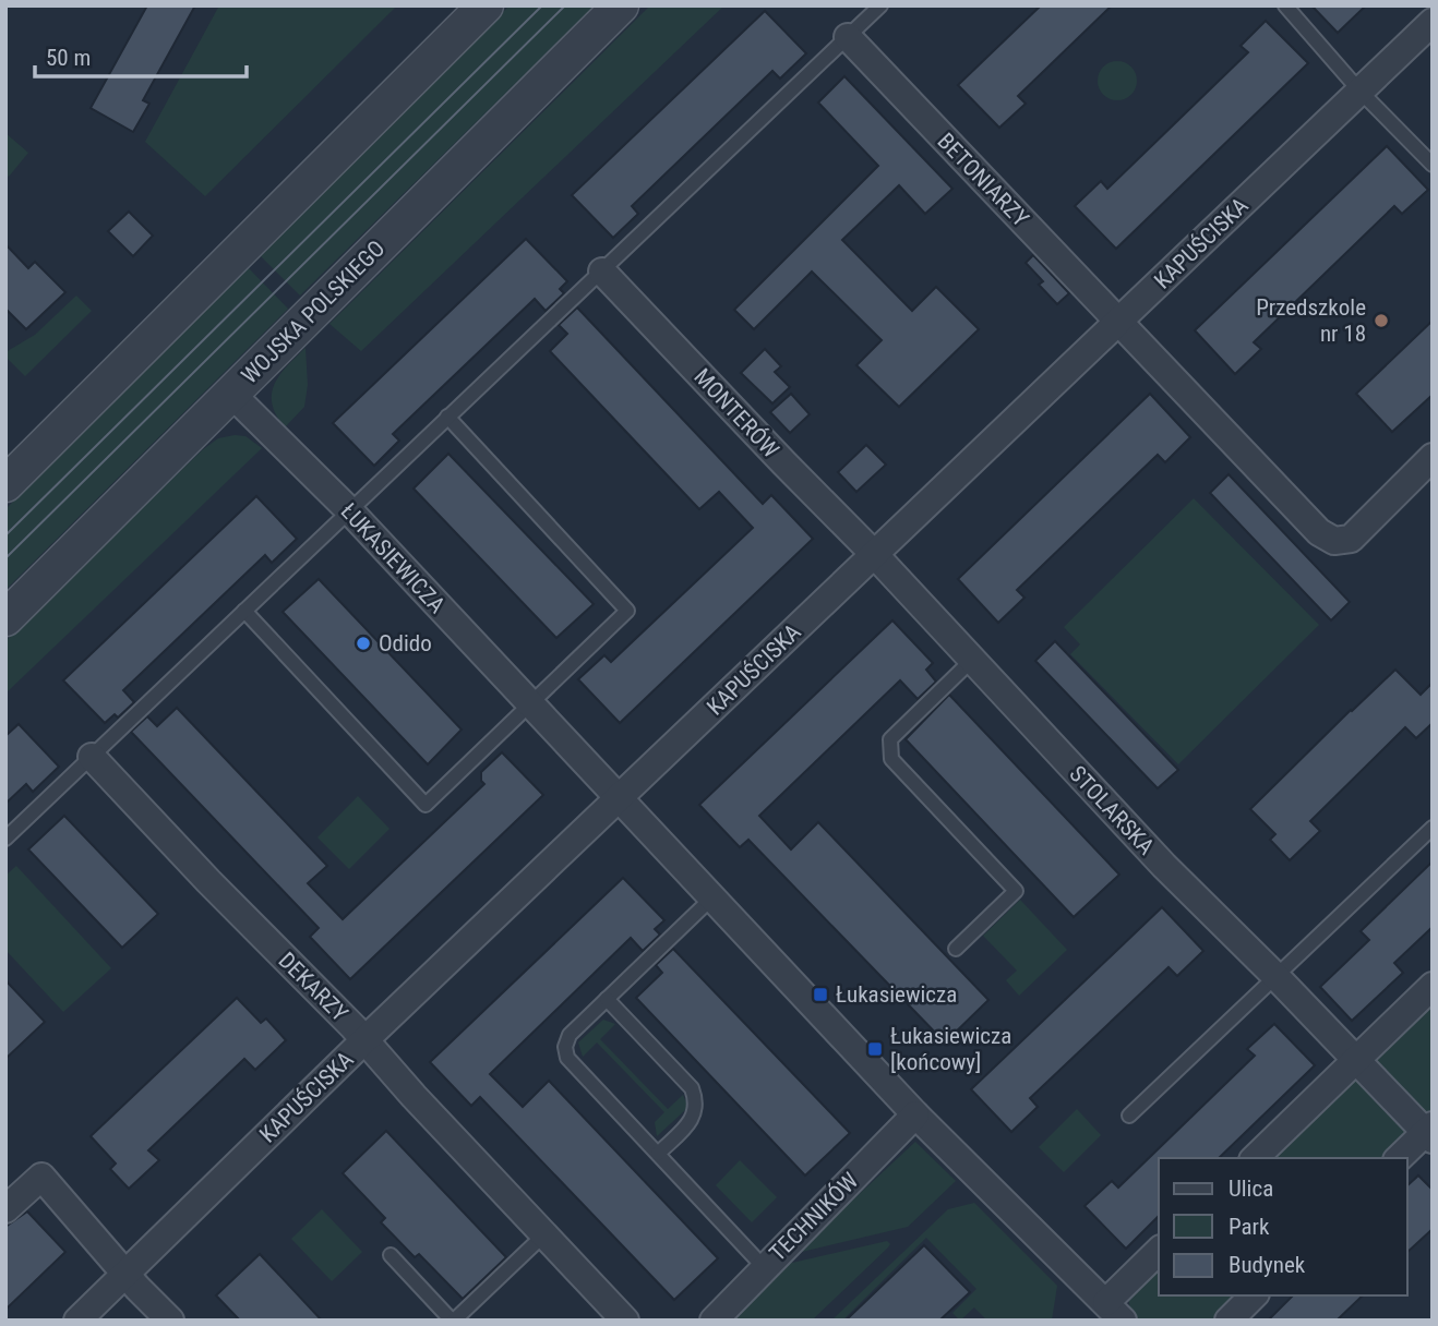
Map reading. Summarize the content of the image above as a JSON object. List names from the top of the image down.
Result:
{
  "streets": {
    "street": [
      "BETONIARZY",
      "KAPUŚCISKA",
      "WOJSKA POLSKIEGO",
      "MONTERÓW",
      "ŁUKASIEWICZA",
      "STOLARSKA",
      "DEKARZY",
      "TECHNIKÓW"
    ]
  },
  "crossings": [
    ["BETONIARZY", "KAPUŚCISKA"],
    ["KAPUŚCISKA", "MONTERÓW"],
    ["KAPUŚCISKA", "ŁUKASIEWICZA"],
    ["KAPUŚCISKA", "STOLARSKA"],
    ["KAPUŚCISKA", "DEKARZY"],
    ["WOJSKA POLSKIEGO", "ŁUKASIEWICZA"],
    ["MONTERÓW", "STOLARSKA"],
    ["ŁUKASIEWICZA", "TECHNIKÓW"]
  ],
  "places": {
    "other": ["Przedszkole nr 18", "Odido"],
    "transit": ["Łukasiewicza", "Łukasiewicza [końcowy]"]
  },
  "legend": ["Ulica", "Park", "Budynek"],
  "scale_bar": "50 m"
}
